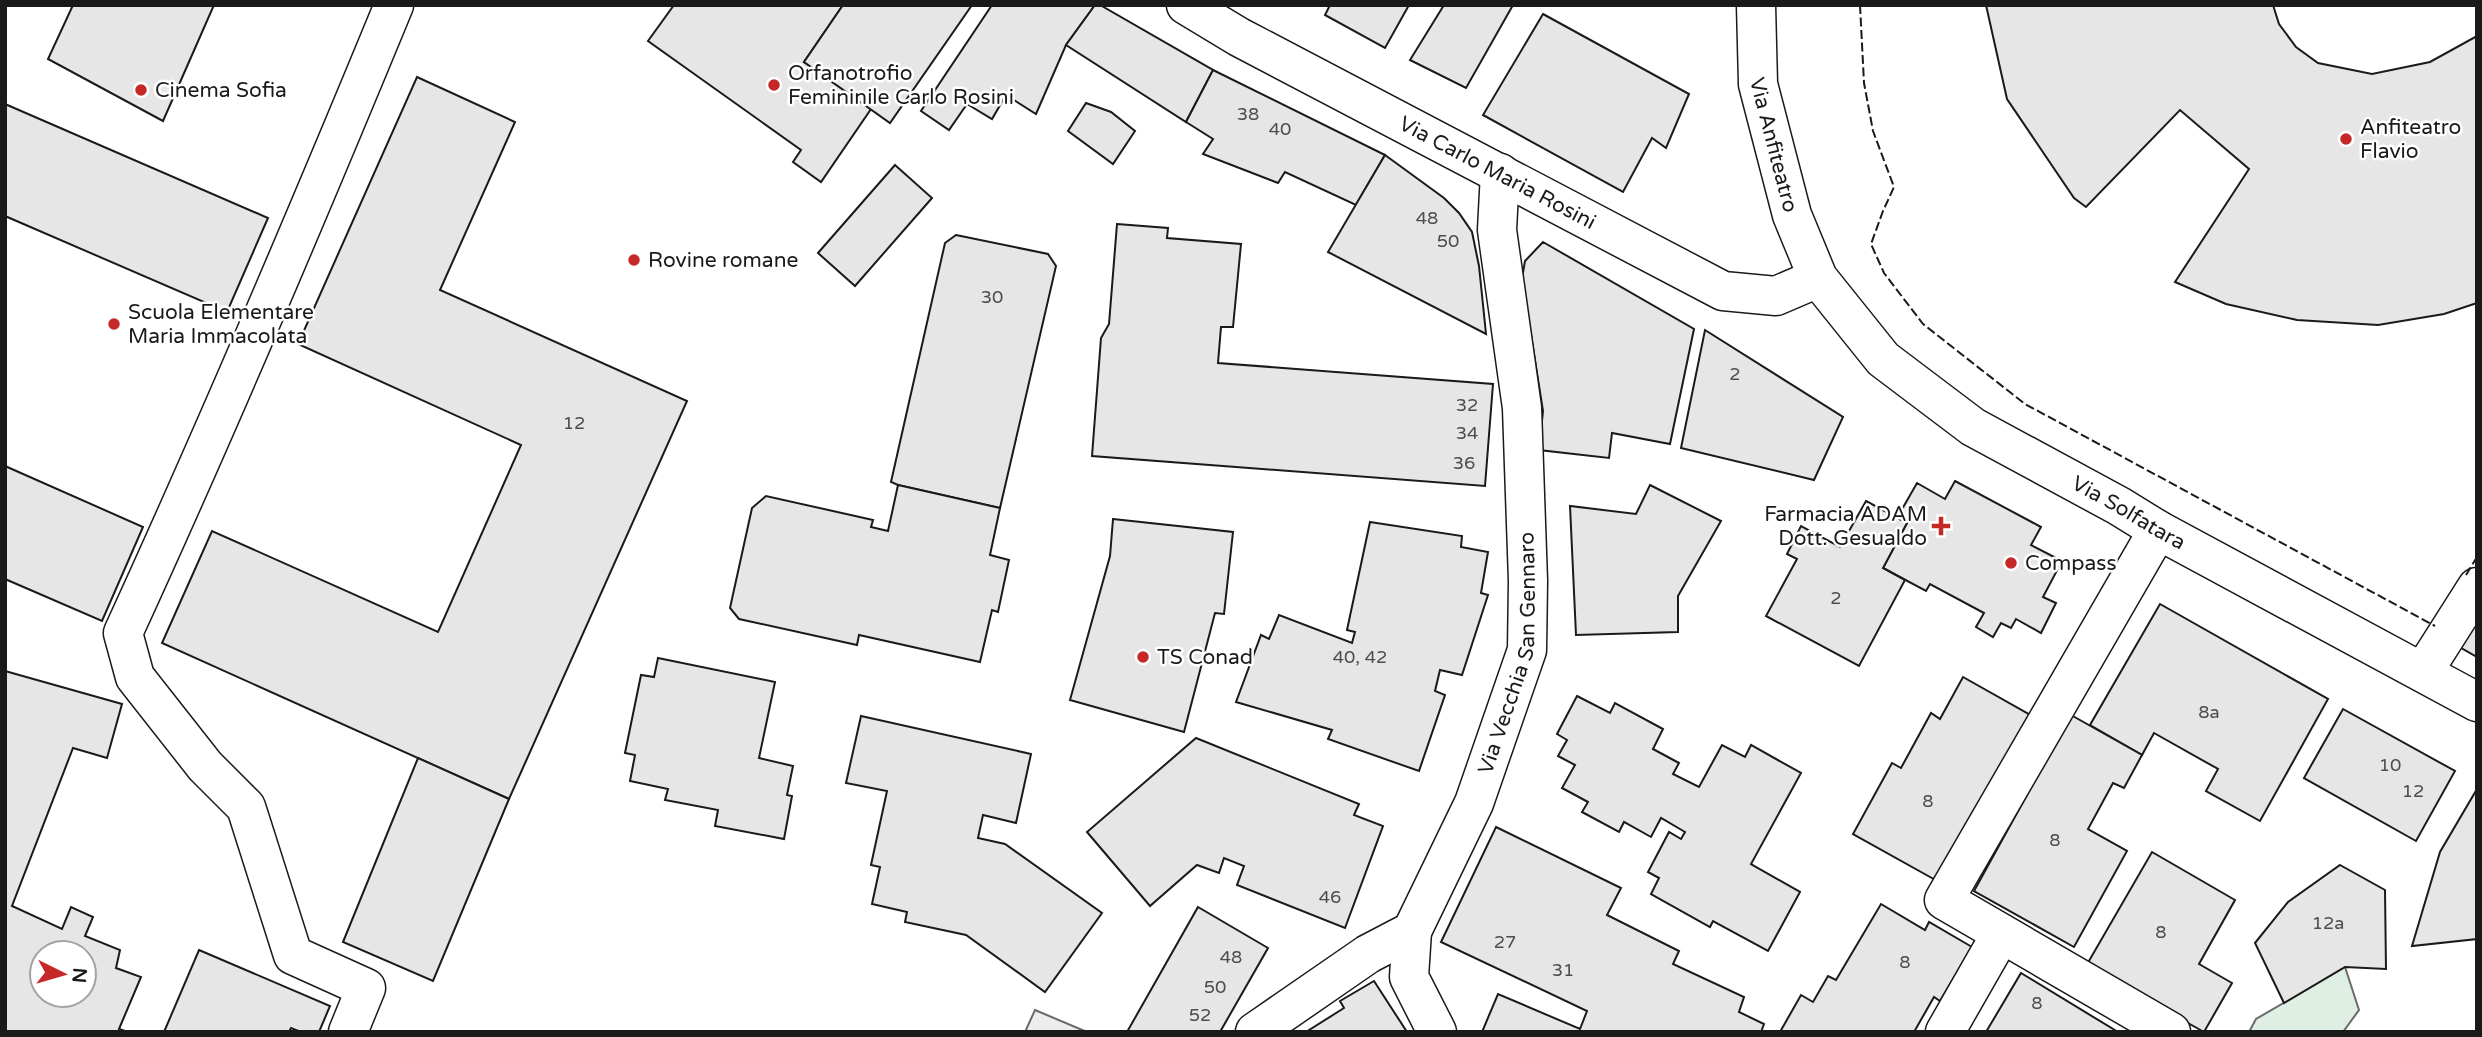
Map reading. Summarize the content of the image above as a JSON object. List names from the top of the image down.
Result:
{
  "streets": {
    "street": [
      "Via Anfiteatro",
      "Via Carlo Maria Rosini",
      "Via Solfatara",
      "Via Vecchia San Gennaro"
    ]
  },
  "crossings": [
    ["Via Anfiteatro", "Via Carlo Maria Rosini"],
    ["Via Anfiteatro", "Via Solfatara"],
    ["Via Carlo Maria Rosini", "Via Solfatara"],
    ["Via Carlo Maria Rosini", "Via Vecchia San Gennaro"]
  ],
  "places": {
    "other": [
      "Orfanotrofio Femininile Carlo Rosini",
      "Cinema Sofia",
      "Anfiteatro Flavio",
      "Rovine romane",
      "Scuola Elementare Maria Immacolata",
      "Compass",
      "TS Conad"
    ],
    "health": ["Farmacia ADAM Dott. Gesualdo"]
  },
  "house_numbers": [
    "38",
    "40",
    "48",
    "50",
    "30",
    "2",
    "32",
    "12",
    "34",
    "36",
    "2",
    "40, 42",
    "8a",
    "10",
    "12",
    "8",
    "8",
    "46",
    "12a",
    "8",
    "27",
    "48",
    "8",
    "31",
    "50",
    "8",
    "52"
  ],
  "north": "right"
}
